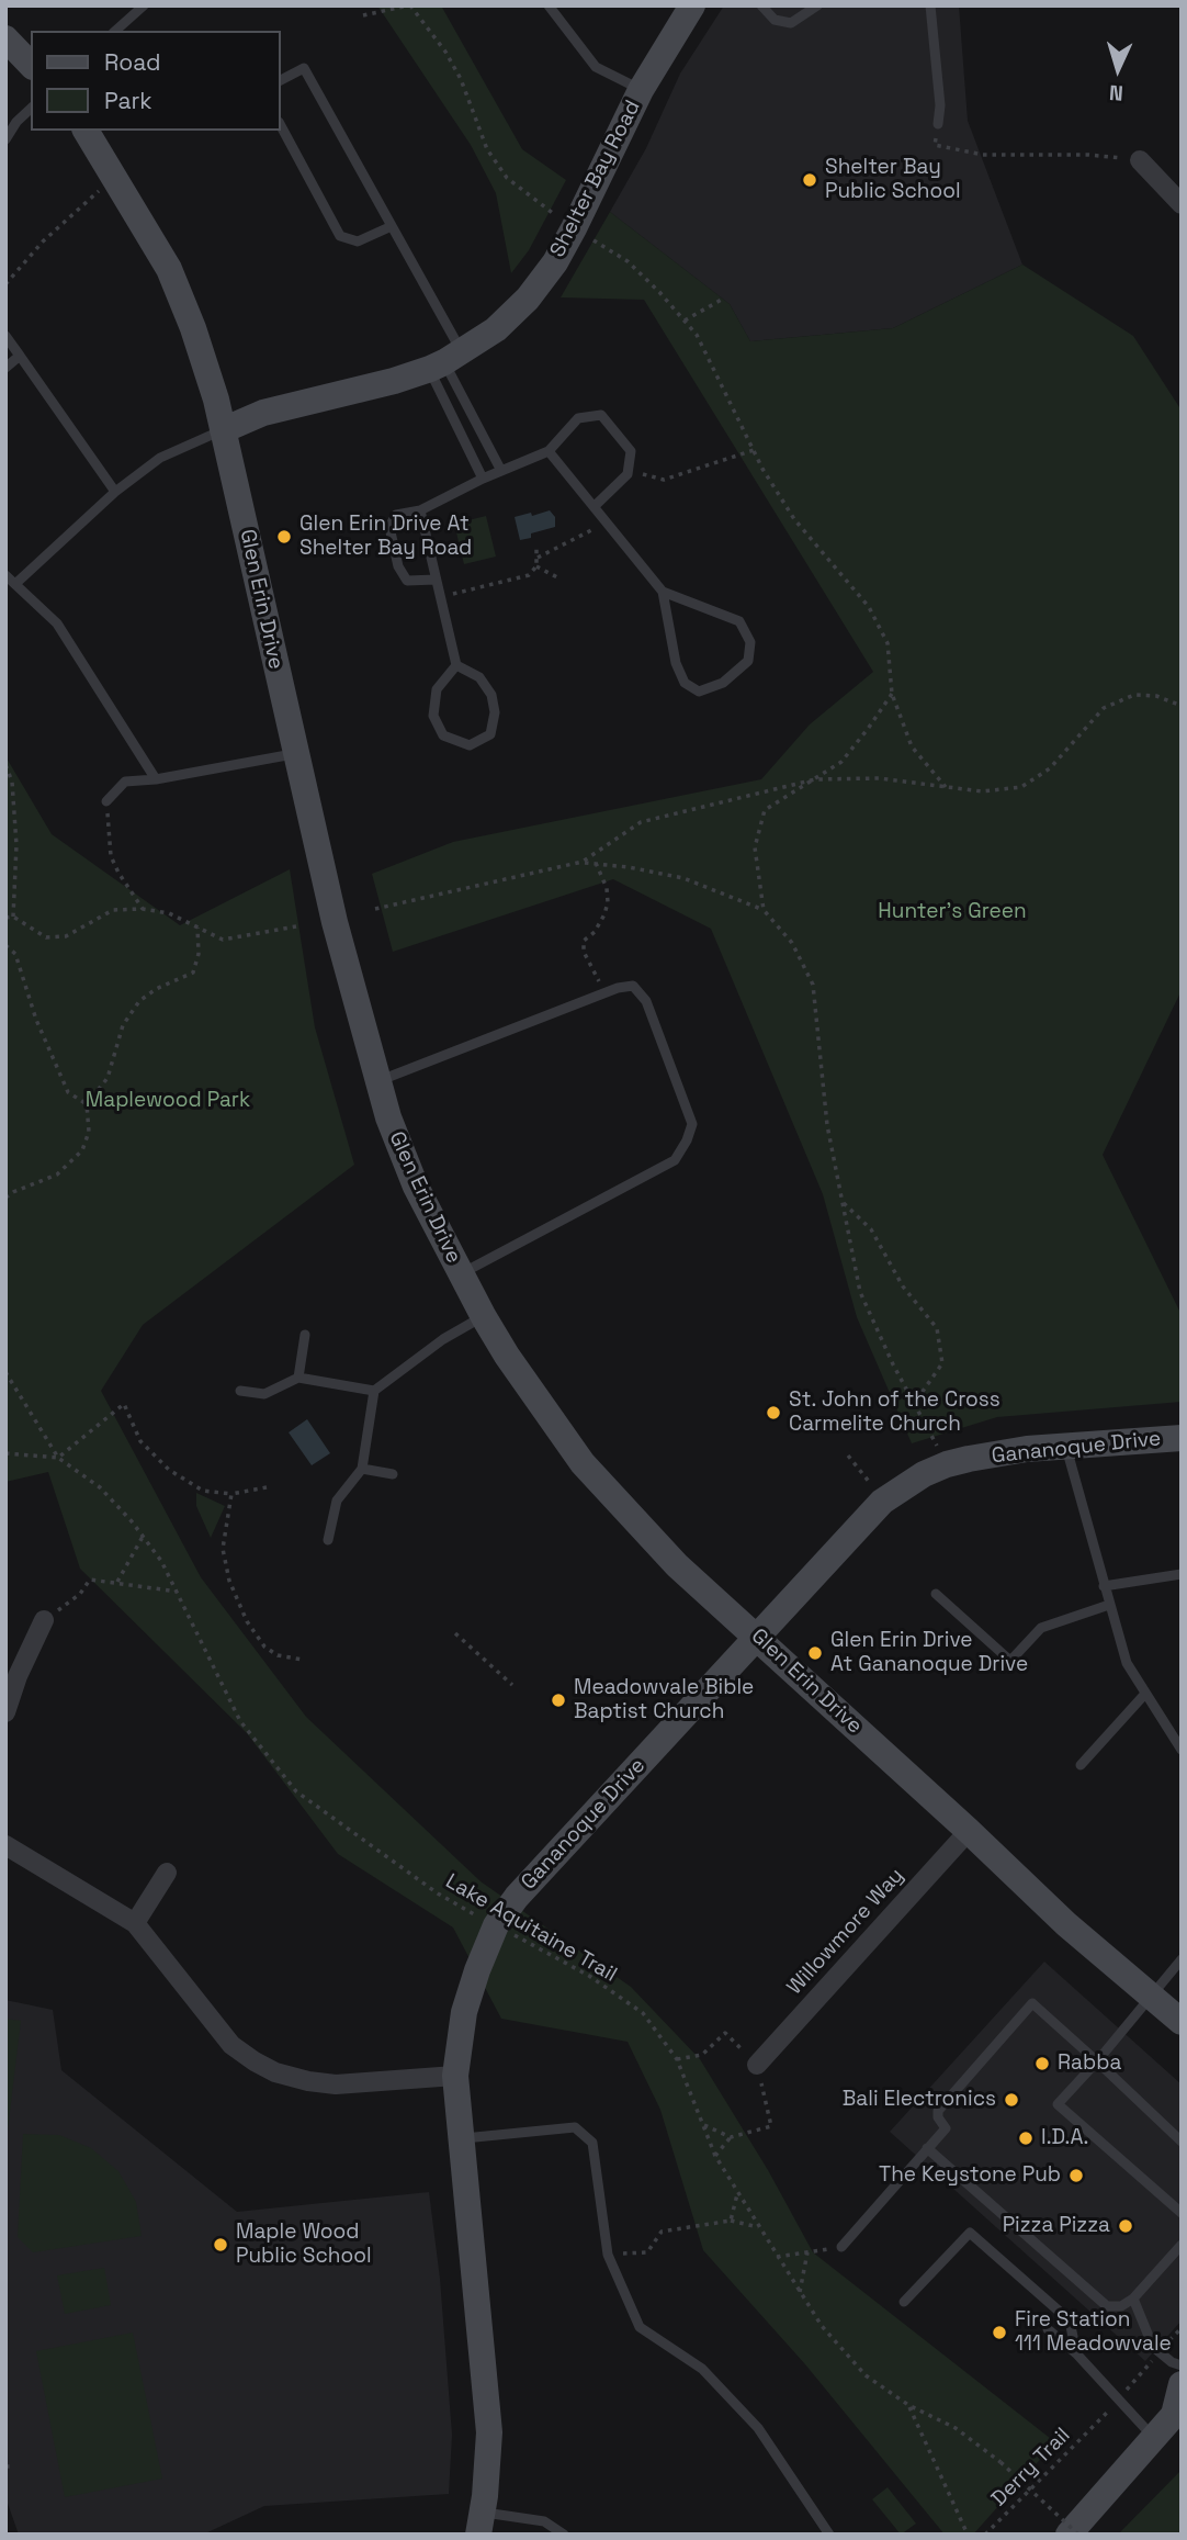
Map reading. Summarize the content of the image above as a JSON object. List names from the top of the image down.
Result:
{
  "streets": {
    "street": [
      "Shelter Bay Road",
      "Glen Erin Drive",
      "Gananoque Drive",
      "Willowmore Way"
    ],
    "path": ["Lake Aquitaine Trail", "Derry Trail"]
  },
  "crossings": [
    ["Shelter Bay Road", "Glen Erin Drive"],
    ["Glen Erin Drive", "Gananoque Drive"],
    ["Glen Erin Drive", "Willowmore Way"],
    ["Gananoque Drive", "Lake Aquitaine Trail"]
  ],
  "parks": ["Hunter's Green", "Maplewood Park"],
  "places": [
    "Shelter Bay Public School",
    "Glen Erin Drive At Shelter Bay Road",
    "St. John of the Cross Carmelite Church",
    "Glen Erin Drive At Gananoque Drive",
    "Meadowvale Bible Baptist Church",
    "Rabba",
    "Bali Electronics",
    "I.D.A.",
    "The Keystone Pub",
    "Pizza Pizza",
    "Maple Wood Public School",
    "Fire Station 111 Meadowvale"
  ],
  "legend": ["Road", "Park"],
  "north": "bottom"
}
